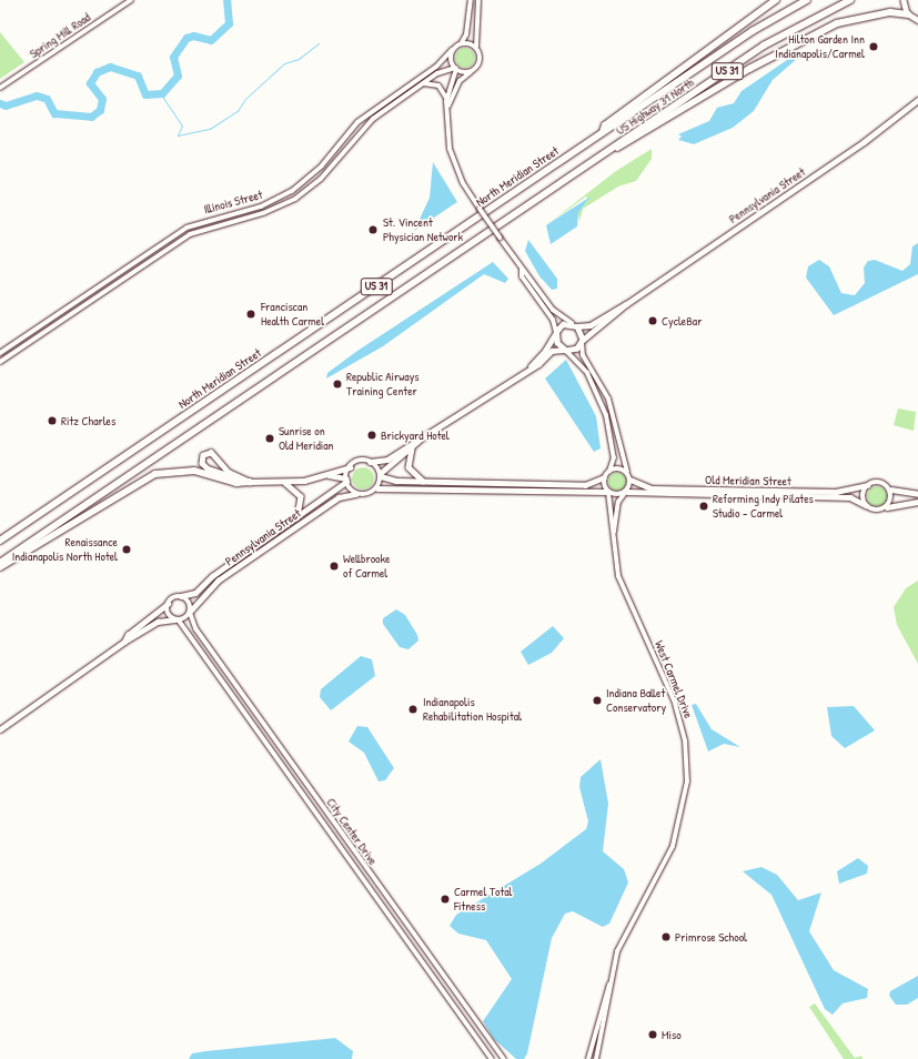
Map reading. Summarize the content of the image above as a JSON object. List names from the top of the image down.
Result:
{
  "streets": {
    "highway": ["US 31", "US Highway 31 North", "North Meridian Street"],
    "main road": ["Pennsylvania Street", "Old Meridian Street"],
    "street": [
      "Spring Mill Road",
      "Illinois Street",
      "West Carmel Drive",
      "City Center Drive"
    ]
  },
  "crossings": [
    ["US 31", "US Highway 31 North"],
    ["Pennsylvania Street", "City Center Drive"],
    ["Old Meridian Street", "West Carmel Drive"]
  ],
  "places": [
    "Hilton Garden Inn Indianapolis/Carmel",
    "St. Vincent Physician Network",
    "Franciscan Health Carmel",
    "CycleBar",
    "Republic Airways Training Center",
    "Ritz Charles",
    "Brickyard Hotel",
    "Sunrise on Old Meridian",
    "Reforming Indy Pilates Studio - Carmel",
    "Renaissance Indianapolis North Hotel",
    "Wellbrooke of Carmel",
    "Indiana Ballet Conservatory",
    "Indianapolis Rehabilitation Hospital",
    "Carmel Total Fitness",
    "Primrose School",
    "Miso"
  ]
}
